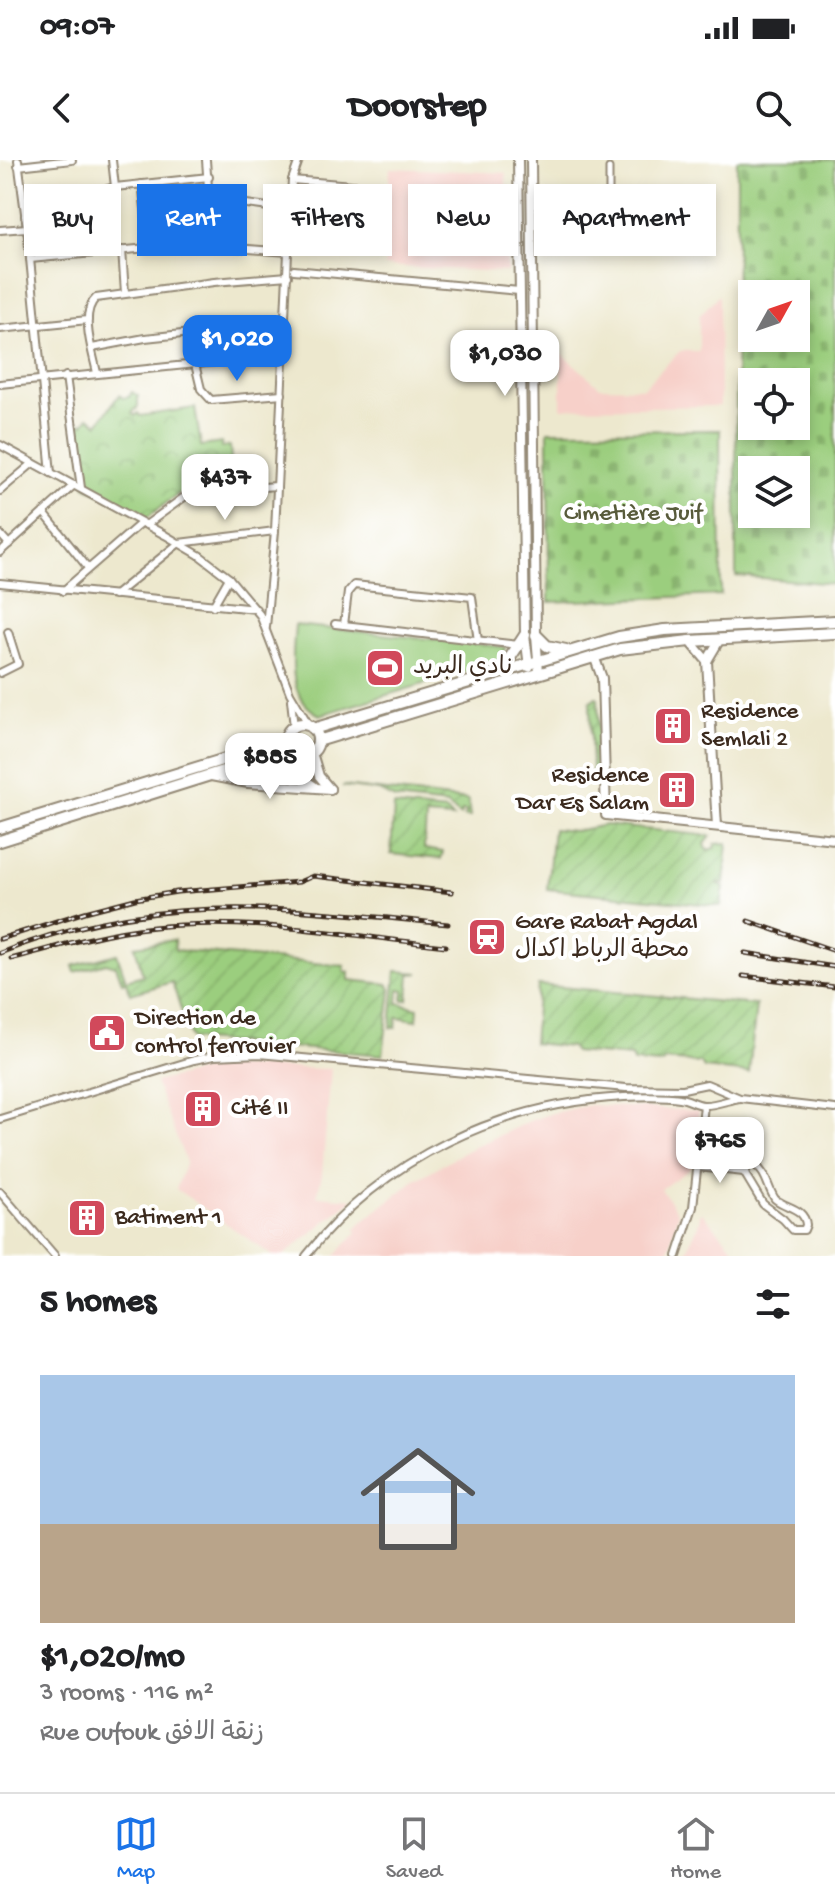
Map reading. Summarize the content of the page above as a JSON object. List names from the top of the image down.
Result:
{
  "parks": ["Cimetière Juif"],
  "places": {
    "sports": ["نادي البريد"],
    "building": [
      "Residence Semlali 2",
      "Residence Dar Es Salam",
      "Cité II",
      "Batiment 1"
    ],
    "station": ["Gare Rabat Agdal محطة الرباط اكدال"],
    "public building": ["Direction de control ferrovier"]
  },
  "north": "top right",
  "page": {
    "status": "09:07",
    "header": "Doorstep",
    "chip": [
      "Buy",
      "Rent",
      "Filters",
      "New",
      "Apartment"
    ],
    "price": [
      "$1,020",
      "$1,030",
      "$437",
      "$885",
      "$765"
    ],
    "heading": "5 homes",
    "list": [
      {
        "name": "$1,020/mo",
        "note": "3 rooms · 116 m² · Rue Oufouk زنقة الافق"
      }
    ],
    "tabs": ["Map", "Saved", "Home"]
  }
}
